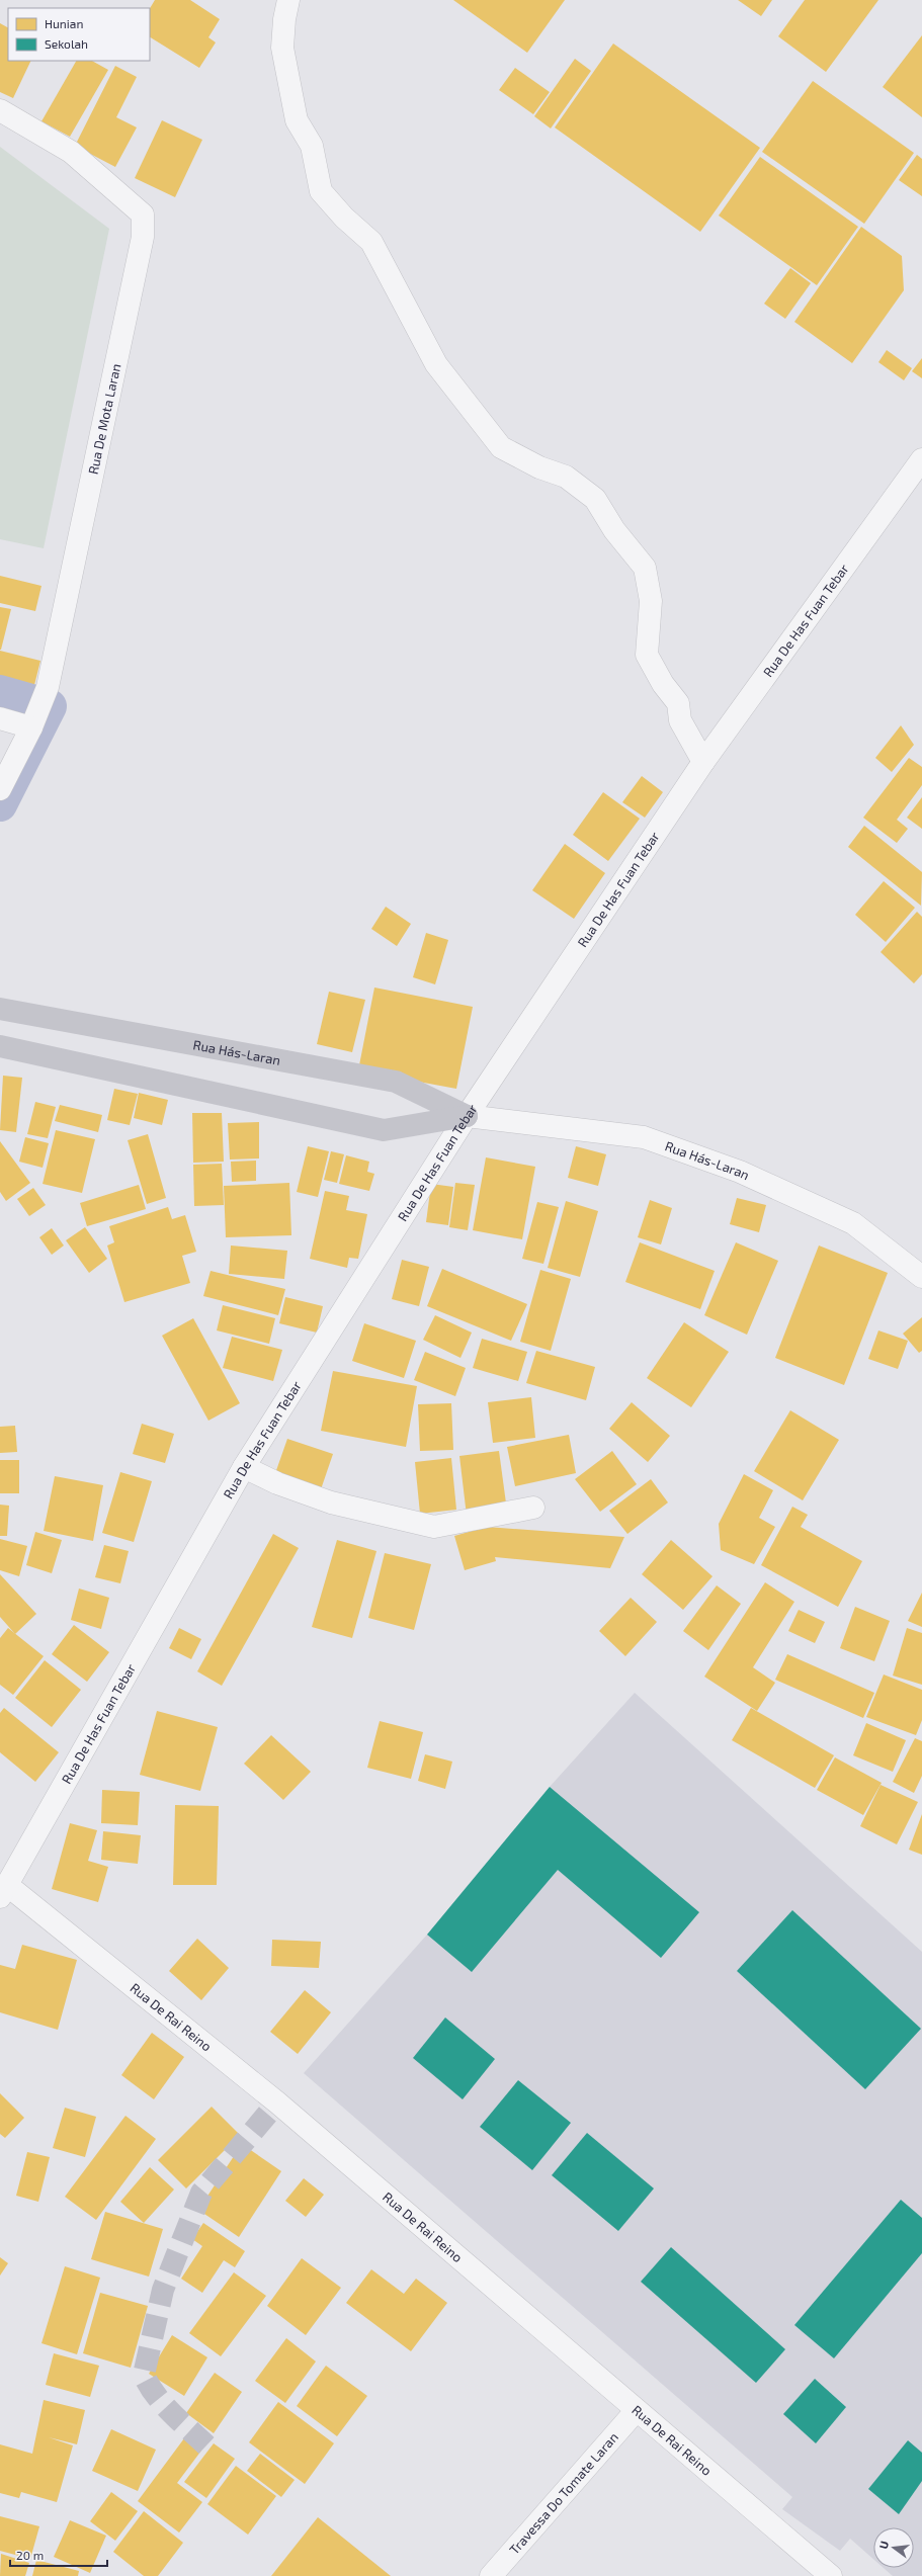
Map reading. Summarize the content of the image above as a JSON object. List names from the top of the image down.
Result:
{
  "streets": {
    "main road": ["Rua Hás-Laran"],
    "street": [
      "Rua De Mota Laran",
      "Rua De Has Fuan Tebar",
      "Rua De Rai Reino",
      "Travessa Do Tomate Laran"
    ]
  },
  "crossings": [
    ["Rua De Has Fuan Tebar", "Rua Hás-Laran"],
    ["Rua De Has Fuan Tebar", "Rua De Rai Reino"],
    ["Rua De Rai Reino", "Travessa Do Tomate Laran"]
  ],
  "legend": ["Hunian", "Sekolah"],
  "scale_bar": "20 m",
  "north": "left"
}
